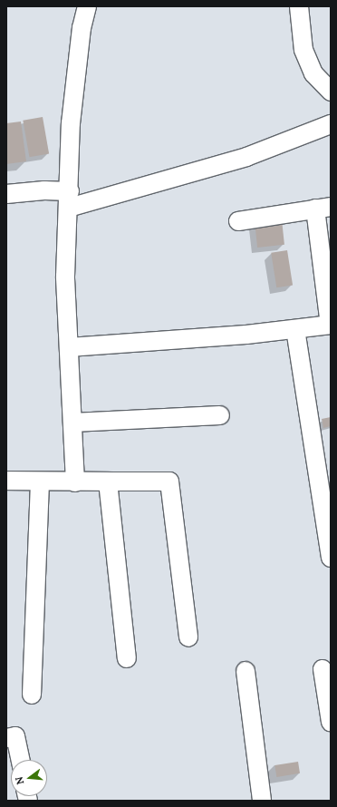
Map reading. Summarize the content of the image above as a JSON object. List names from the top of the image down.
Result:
{
  "north": "left"
}
